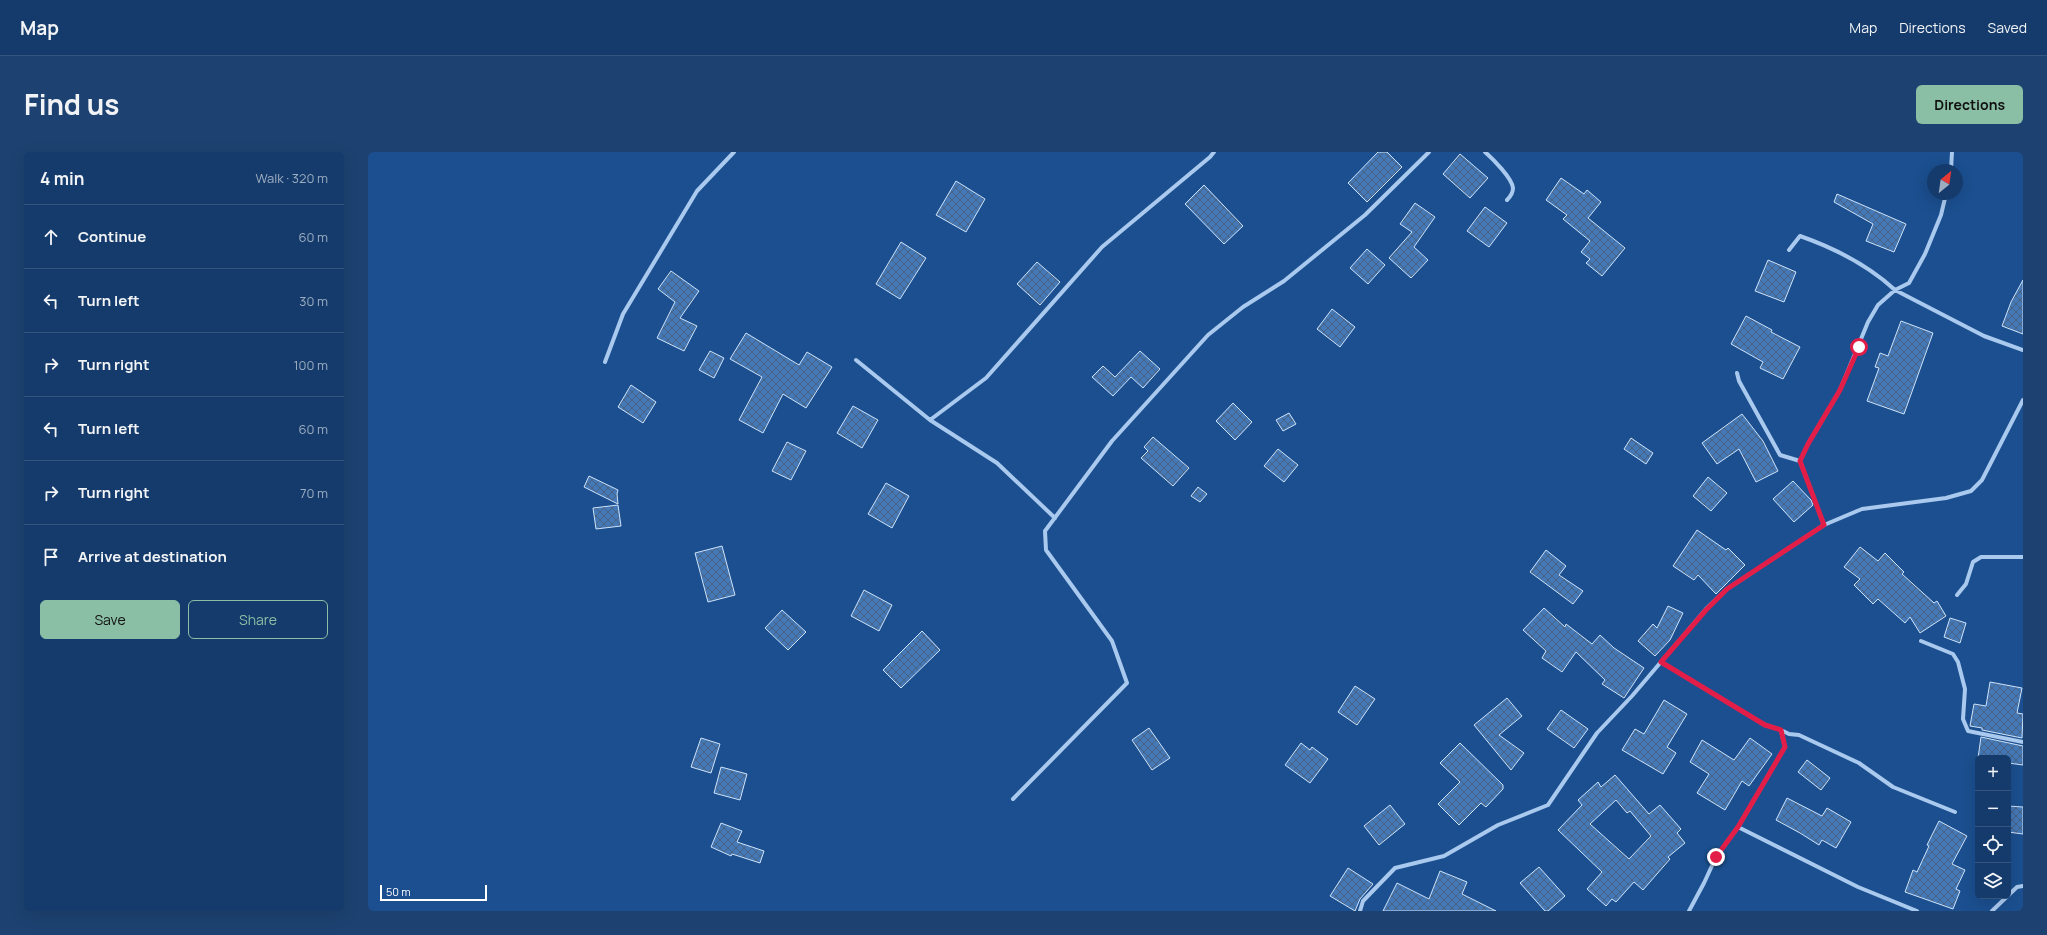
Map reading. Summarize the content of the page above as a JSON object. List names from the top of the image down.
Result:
{
  "scale_bar": "50 m",
  "north": "top right",
  "page": {
    "header": "Map",
    "nav": ["Map", "Directions", "Saved"],
    "title": "Find us",
    "buttons": [
      "Directions",
      ["Save", "Share"]
    ],
    "heading": ["4 min", "Walk · 320 m"],
    "list": [
      ["Continue", "60 m"],
      ["Turn left", "30 m"],
      ["Turn right", "100 m"],
      ["Turn left", "60 m"],
      ["Turn right", "70 m"],
      "Arrive at destination"
    ],
    "map_buttons": ["+", "−"],
    "scale": "50 m"
  }
}
